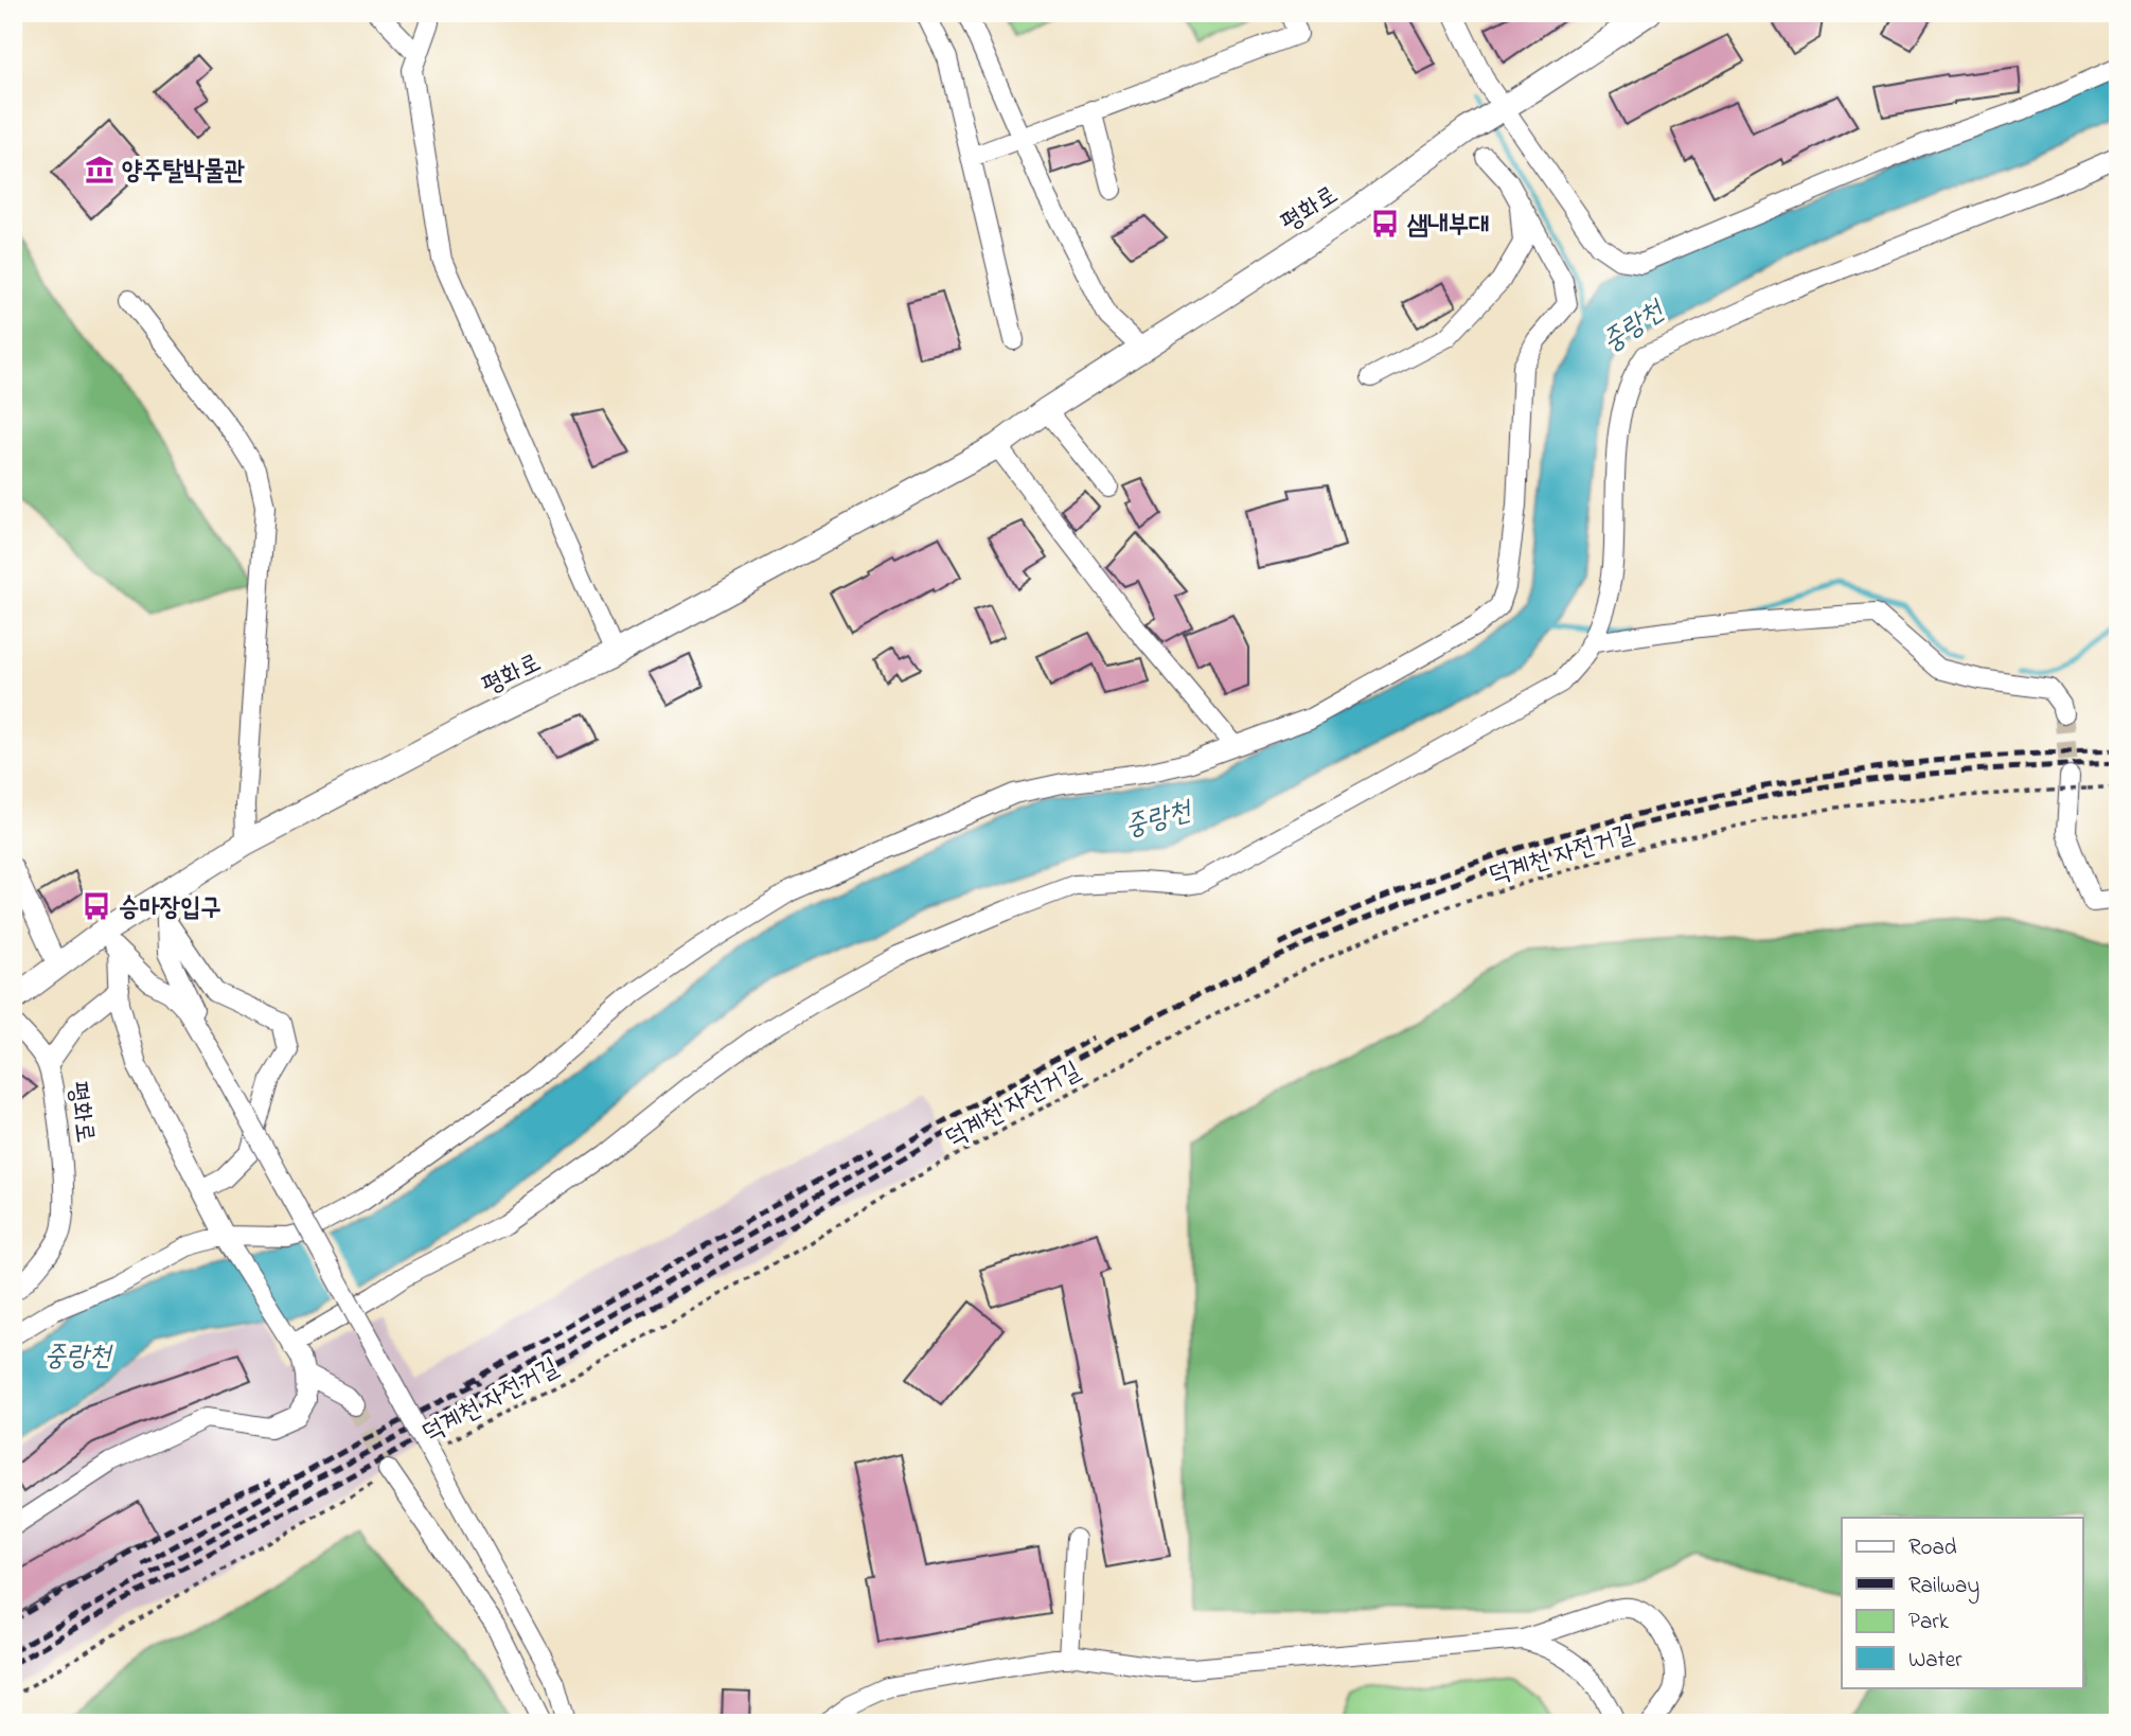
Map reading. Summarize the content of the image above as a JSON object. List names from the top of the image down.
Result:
{
  "streets": {
    "main road": ["평화로"],
    "path": ["덕계천 자전거길"]
  },
  "water": ["중랑천"],
  "places": {
    "museum": ["양주탈박물관"],
    "bus stop": ["샘내부대", "승마장입구"]
  },
  "legend": [
    "Road",
    "Railway",
    "Park",
    "Water"
  ]
}
